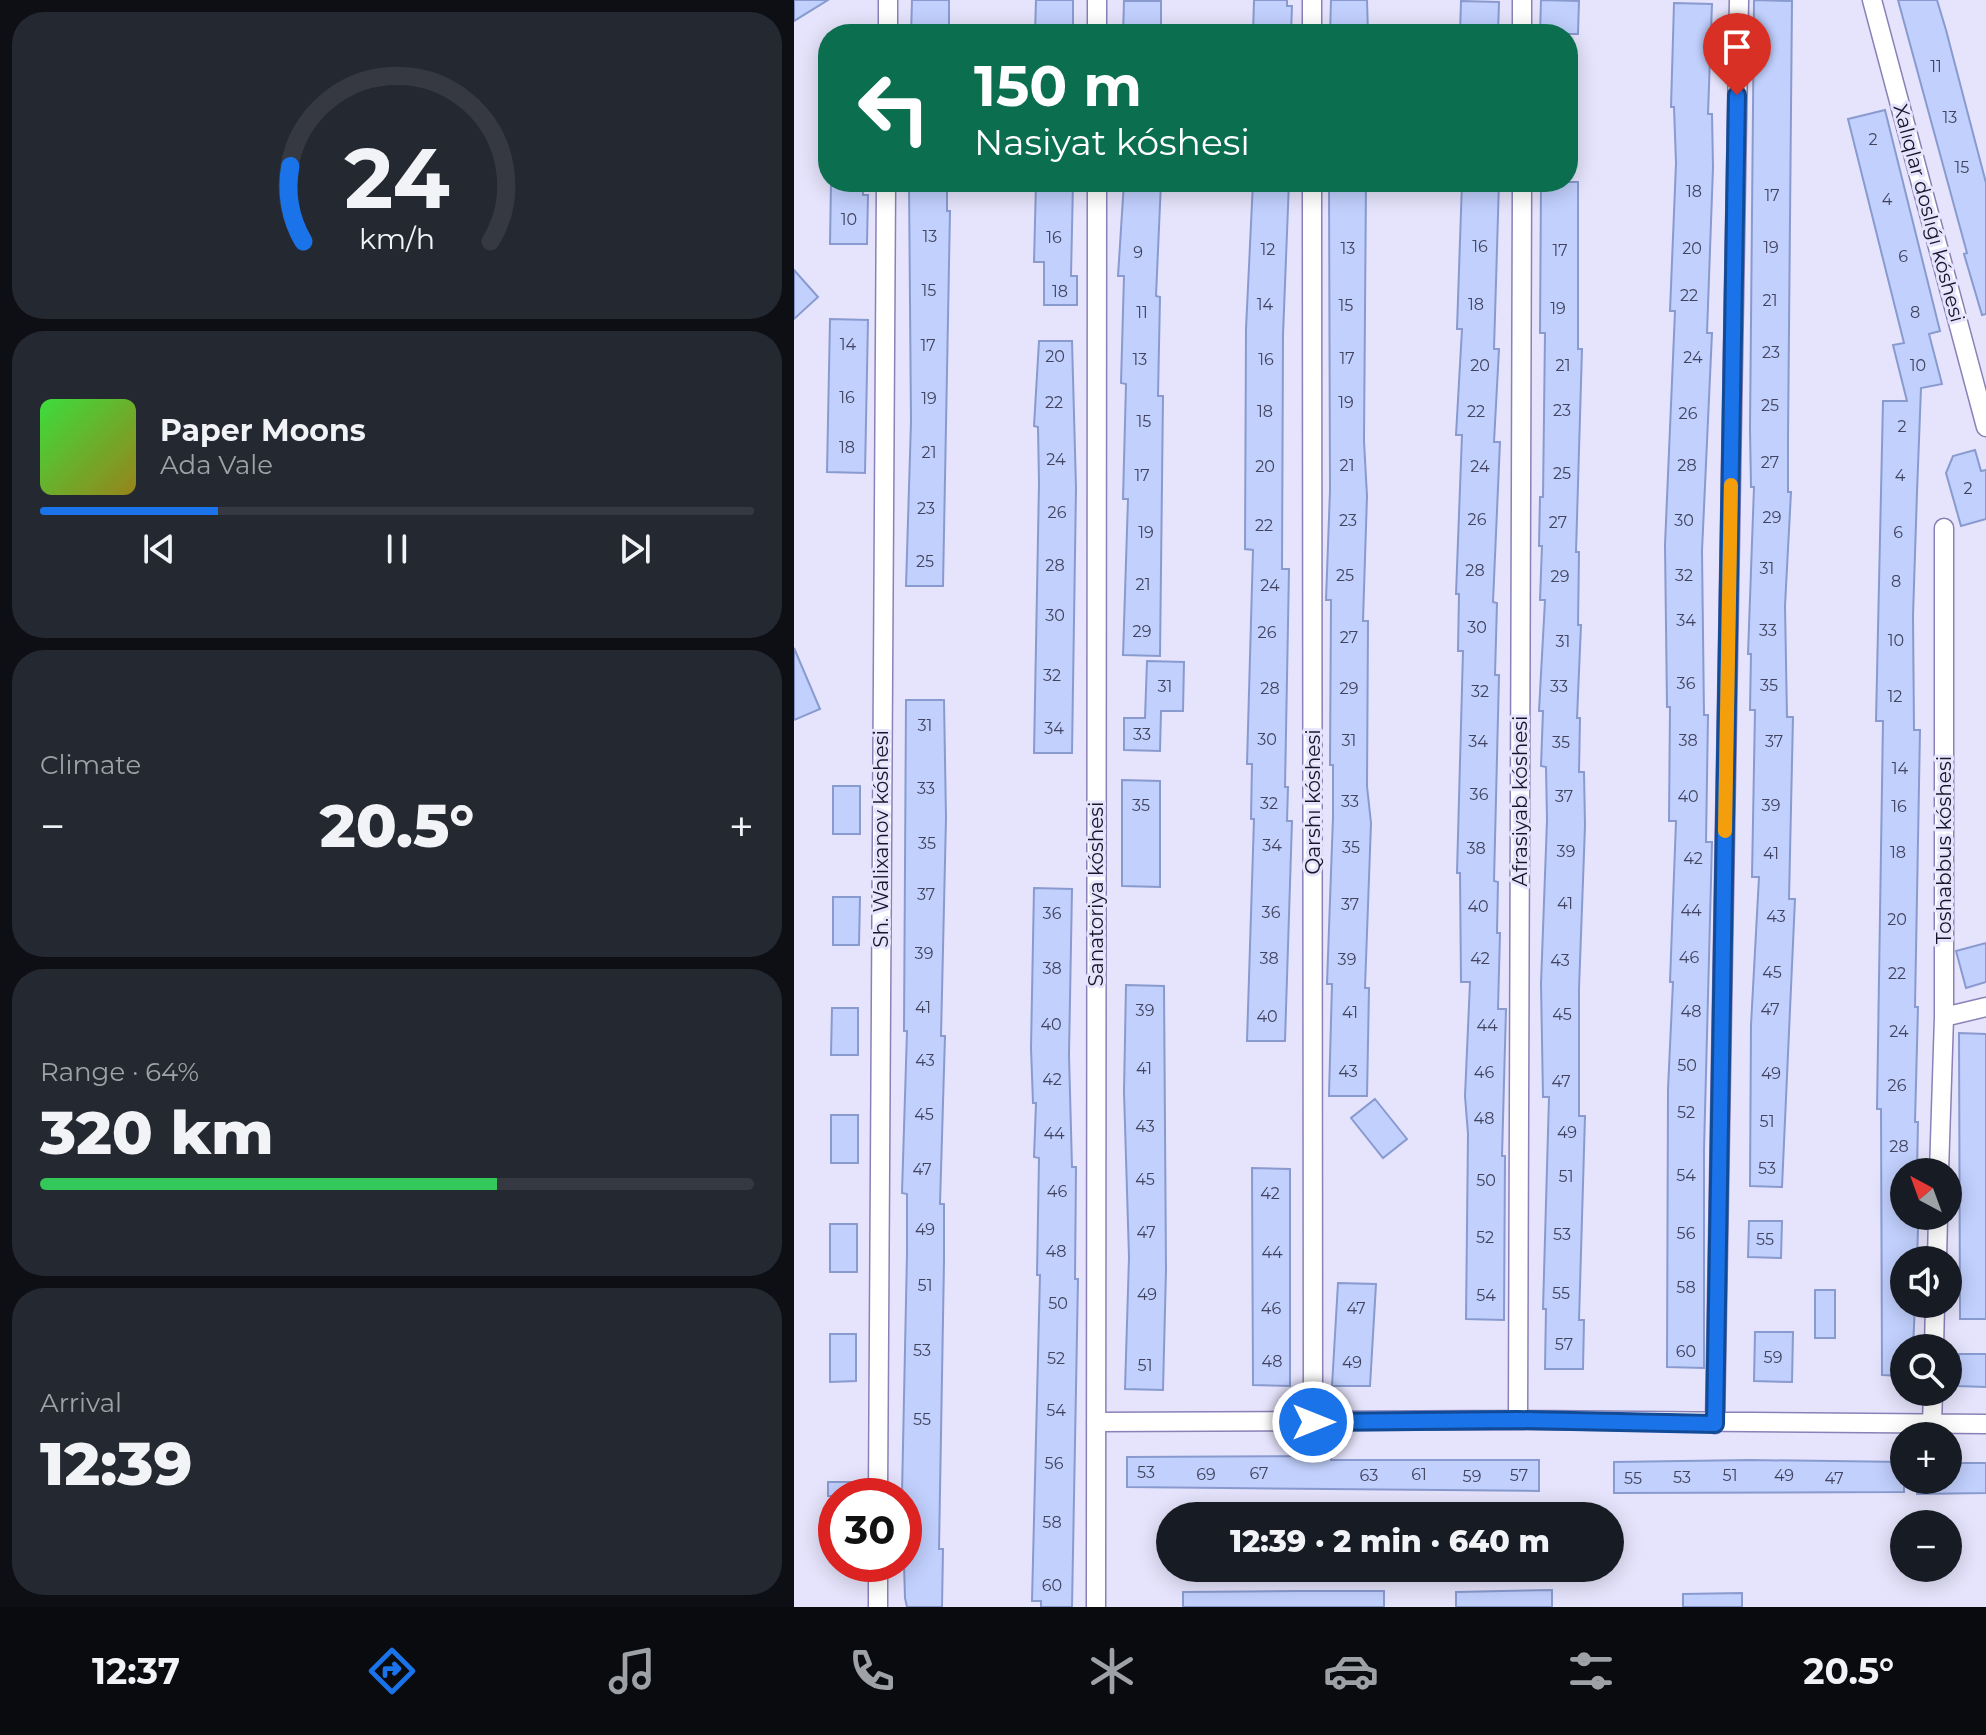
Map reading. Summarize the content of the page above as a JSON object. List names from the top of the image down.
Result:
{
  "streets": {
    "street": [
      "Xalıqlar doslıǵı kóshesi",
      "Afrasiyab kóshesi",
      "Qarshı kóshesi",
      "Sh. Walixanov kóshesi",
      "Toshabbus kóshesi",
      "Sanatoriya kóshesi"
    ]
  },
  "house_numbers": [
    "11",
    "13",
    "2",
    "15",
    "18",
    "17",
    "4",
    "10",
    "13",
    "16",
    "16",
    "19",
    "13",
    "20",
    "12",
    "17",
    "9",
    "6",
    "15",
    "18",
    "22",
    "21",
    "14",
    "18",
    "15",
    "19",
    "11",
    "8",
    "14",
    "17",
    "23",
    "20",
    "24",
    "17",
    "13",
    "16",
    "20",
    "21",
    "10",
    "16",
    "19",
    "22",
    "19",
    "25",
    "23",
    "18",
    "22",
    "26",
    "15",
    "2",
    "18",
    "21",
    "24",
    "27",
    "21",
    "28",
    "20",
    "24",
    "25",
    "17",
    "4",
    "2",
    "23",
    "26",
    "29",
    "26",
    "23",
    "30",
    "27",
    "22",
    "19",
    "6",
    "25",
    "28",
    "31",
    "28",
    "25",
    "32",
    "29",
    "8",
    "21",
    "24",
    "30",
    "34",
    "30",
    "33",
    "29",
    "26",
    "27",
    "10",
    "31",
    "32",
    "36",
    "35",
    "31",
    "33",
    "28",
    "29",
    "32",
    "12",
    "31",
    "34",
    "33",
    "30",
    "31",
    "38",
    "34",
    "37",
    "35",
    "14",
    "33",
    "36",
    "37",
    "40",
    "33",
    "32",
    "35",
    "39",
    "16",
    "35",
    "34",
    "35",
    "38",
    "39",
    "18",
    "41",
    "42",
    "37",
    "41",
    "37",
    "40",
    "44",
    "36",
    "36",
    "43",
    "20",
    "39",
    "46",
    "38",
    "42",
    "39",
    "43",
    "38",
    "45",
    "22",
    "41",
    "47",
    "39",
    "48",
    "41",
    "45",
    "40",
    "40",
    "44",
    "24",
    "43",
    "50",
    "41",
    "43",
    "46",
    "49",
    "42",
    "47",
    "26",
    "52",
    "45",
    "48",
    "51",
    "43",
    "49",
    "44",
    "28",
    "53",
    "47",
    "54",
    "51",
    "45",
    "50",
    "46",
    "42",
    "49",
    "47",
    "56",
    "53",
    "52",
    "55",
    "48",
    "44",
    "51",
    "58",
    "55",
    "49",
    "54",
    "50",
    "46",
    "47",
    "57",
    "53",
    "60",
    "59",
    "52",
    "48",
    "49",
    "51",
    "54",
    "55",
    "56",
    "53",
    "67",
    "69",
    "61",
    "63",
    "57",
    "51",
    "49",
    "59",
    "53",
    "55",
    "47",
    "58",
    "60"
  ],
  "north": "top left",
  "page": {
    "turn": ["150 m", "Nasiyat kóshesi"],
    "song": ["Paper Moons", "Ada Vale"],
    "tile": [
      "Climate",
      ["Range · 64%", "320 km"],
      ["Arrival", "12:39"]
    ],
    "heat": ["−", "20.5°", "+"],
    "map_buttons": ["+", "−"],
    "limit": "30",
    "trip": "12:39 · 2 min · 640 m",
    "tabs": ["12:37", "20.5°"],
    "gauge": ["24", "km/h"]
  }
}
